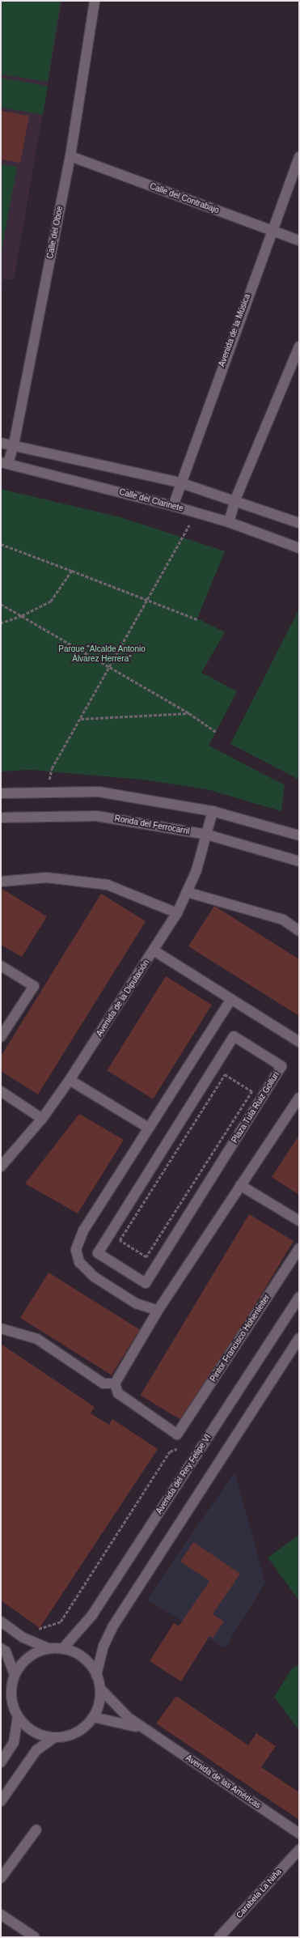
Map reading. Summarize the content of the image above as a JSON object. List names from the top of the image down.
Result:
{
  "streets": {
    "street": [
      "Calle del Contrabajo",
      "Calle del Oboe",
      "Avenida de la Música",
      "Calle del Clarinete",
      "Ronda del Ferrocarril",
      "Avenida de la Diputación",
      "Plaza Tula Ruiz Golluri",
      "Pintor Francisco Hohenleiter",
      "Avenida del Rey Felipe VI",
      "Avenida de las Américas",
      "Carabela La Niña"
    ]
  },
  "crossings": [
    ["Calle del Contrabajo", "Calle del Oboe"],
    ["Calle del Contrabajo", "Avenida de la Música"],
    ["Calle del Oboe", "Calle del Clarinete"],
    ["Avenida de la Música", "Calle del Clarinete"],
    ["Ronda del Ferrocarril", "Avenida de la Diputación"],
    ["Avenida del Rey Felipe VI", "Avenida de las Américas"]
  ],
  "parks": ["Parque \"Alcalde Antonio Álvarez Herrera\""]
}
